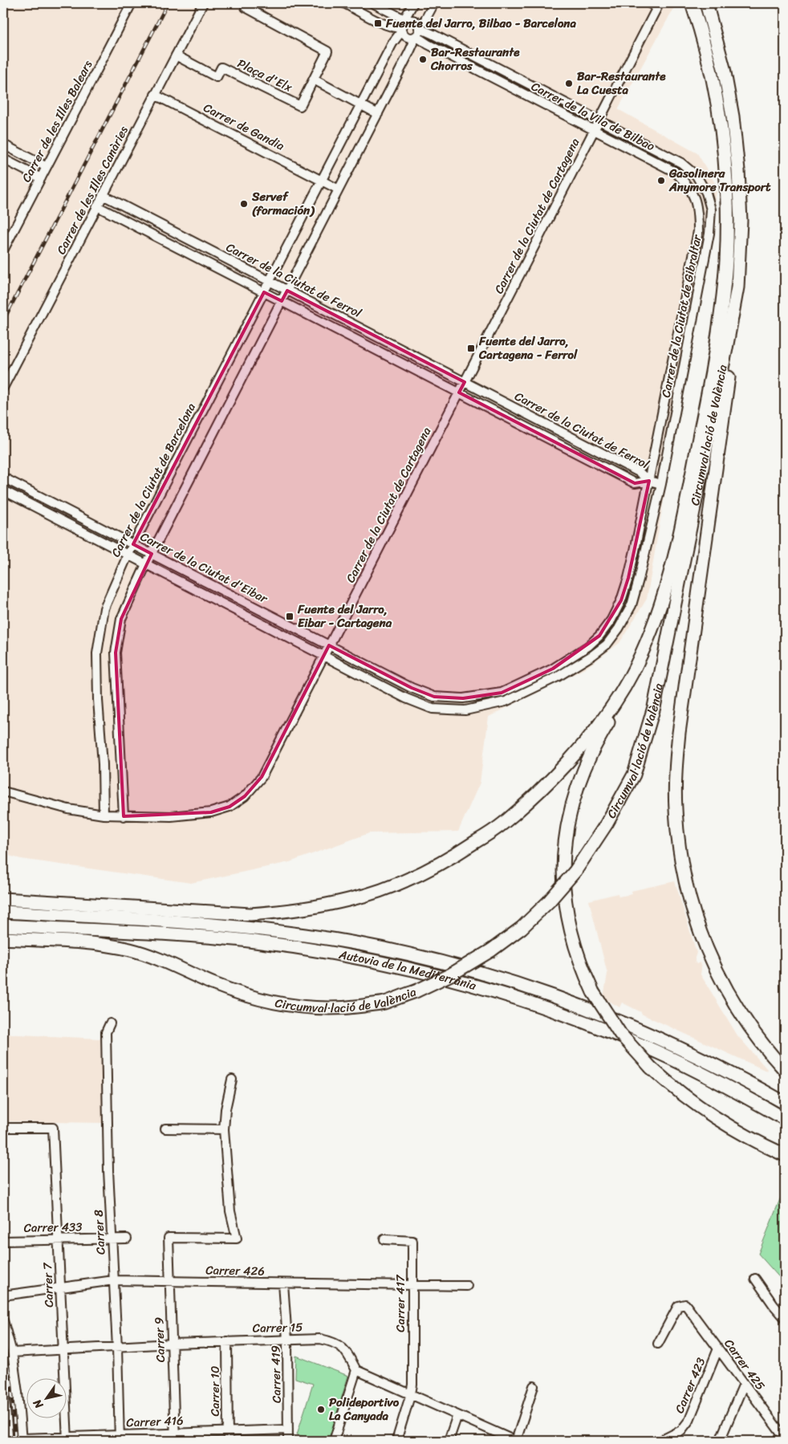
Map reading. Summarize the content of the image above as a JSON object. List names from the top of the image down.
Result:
{
  "streets": {
    "highway": ["Circumval·lació de València", "Autovia de la Mediterrània"],
    "street": [
      "Plaça d'Elx",
      "Carrer de la Vila de Bilbao",
      "Carrer de les Illes Balears",
      "Carrer de Gandia",
      "Carrer de les Illes Canàries",
      "Carrer de la Ciutat de Cartagena",
      "Carrer de la Ciutat de Ferrol",
      "Carrer de la Ciutat de Gibraltar",
      "Carrer de la Ciutat de Barcelona",
      "Carrer de la Ciutat d'Eibar",
      "Carrer 433",
      "Carrer 8",
      "Carrer 426",
      "Carrer 7",
      "Carrer 417",
      "Carrer 15",
      "Carrer 9",
      "Carrer 425",
      "Carrer 419",
      "Carrer 423",
      "Carrer 10",
      "Carrer 416"
    ]
  },
  "crossings": [
    ["Plaça d'Elx", "Carrer de les Illes Canàries"],
    ["Carrer de la Vila de Bilbao", "Carrer de la Ciutat de Cartagena"],
    ["Carrer de la Vila de Bilbao", "Carrer de la Ciutat de Gibraltar"],
    ["Carrer de Gandia", "Carrer de les Illes Canàries"],
    ["Carrer de Gandia", "Carrer de la Ciutat de Barcelona"],
    ["Carrer de les Illes Canàries", "Carrer de la Ciutat de Ferrol"],
    ["Carrer de la Ciutat de Cartagena", "Carrer de la Ciutat de Ferrol"],
    ["Carrer de la Ciutat de Cartagena", "Carrer de la Ciutat de Gibraltar"],
    ["Carrer de la Ciutat de Cartagena", "Carrer de la Ciutat de Barcelona"],
    ["Carrer de la Ciutat de Cartagena", "Carrer de la Ciutat d'Eibar"],
    ["Carrer de la Ciutat de Ferrol", "Carrer de la Ciutat de Gibraltar"],
    ["Carrer de la Ciutat de Ferrol", "Carrer de la Ciutat de Barcelona"],
    ["Carrer de la Ciutat de Gibraltar", "Carrer de la Ciutat d'Eibar"],
    ["Carrer de la Ciutat de Barcelona", "Carrer de la Ciutat d'Eibar"],
    ["Carrer 433", "Carrer 8"],
    ["Carrer 433", "Carrer 7"],
    ["Carrer 8", "Carrer 426"],
    ["Carrer 8", "Carrer 15"],
    ["Carrer 8", "Carrer 416"],
    ["Carrer 426", "Carrer 7"],
    ["Carrer 426", "Carrer 417"],
    ["Carrer 426", "Carrer 9"],
    ["Carrer 426", "Carrer 419"],
    ["Carrer 7", "Carrer 15"],
    ["Carrer 7", "Carrer 416"],
    ["Carrer 15", "Carrer 9"],
    ["Carrer 15", "Carrer 419"],
    ["Carrer 15", "Carrer 10"],
    ["Carrer 9", "Carrer 416"],
    ["Carrer 425", "Carrer 423"],
    ["Carrer 419", "Carrer 416"],
    ["Carrer 10", "Carrer 416"]
  ],
  "places": {
    "transit": ["Fuente del Jarro, Bilbao - Barcelona", "Fuente del Jarro, Cartagena - Ferrol", "Fuente del Jarro, Eibar - Cartagena"],
    "other": [
      "Bar-Restaurante Chorros",
      "Bar-Restaurante La Cuesta",
      "Gasolinera Anymore Transport",
      "Servef (formación)",
      "Polideportivo La Canyada"
    ]
  },
  "north": "bottom left"
}
